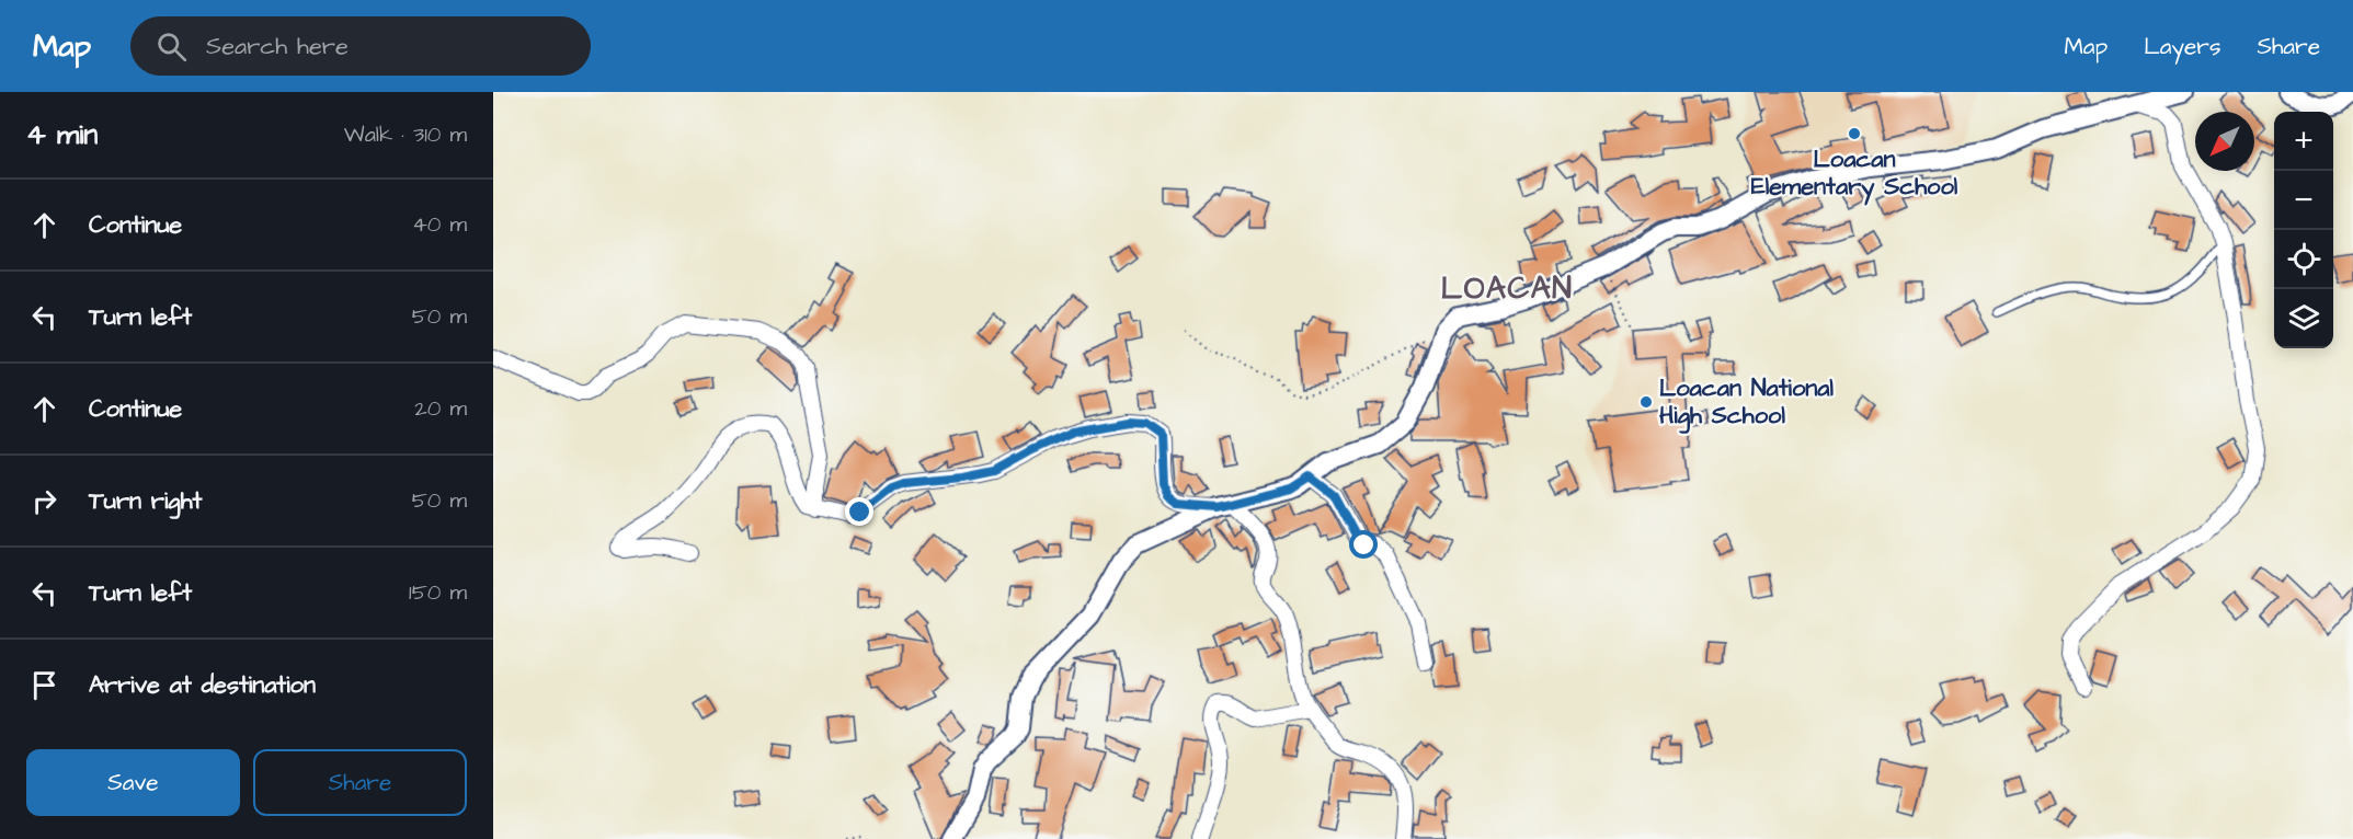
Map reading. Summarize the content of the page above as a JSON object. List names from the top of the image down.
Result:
{
  "districts": ["LOACAN"],
  "places": ["Loacan Elementary School", "Loacan National High School"],
  "north": "bottom left",
  "page": {
    "header": "Map",
    "search": "Search here",
    "nav": ["Map", "Layers", "Share"],
    "heading": ["4 min", "Walk · 310 m"],
    "map_buttons": ["+", "−"],
    "list": [
      ["Continue", "40 m"],
      ["Turn left", "50 m"],
      ["Continue", "20 m"],
      ["Turn right", "50 m"],
      ["Turn left", "150 m"],
      "Arrive at destination"
    ],
    "buttons": ["Save", "Share"]
  }
}
